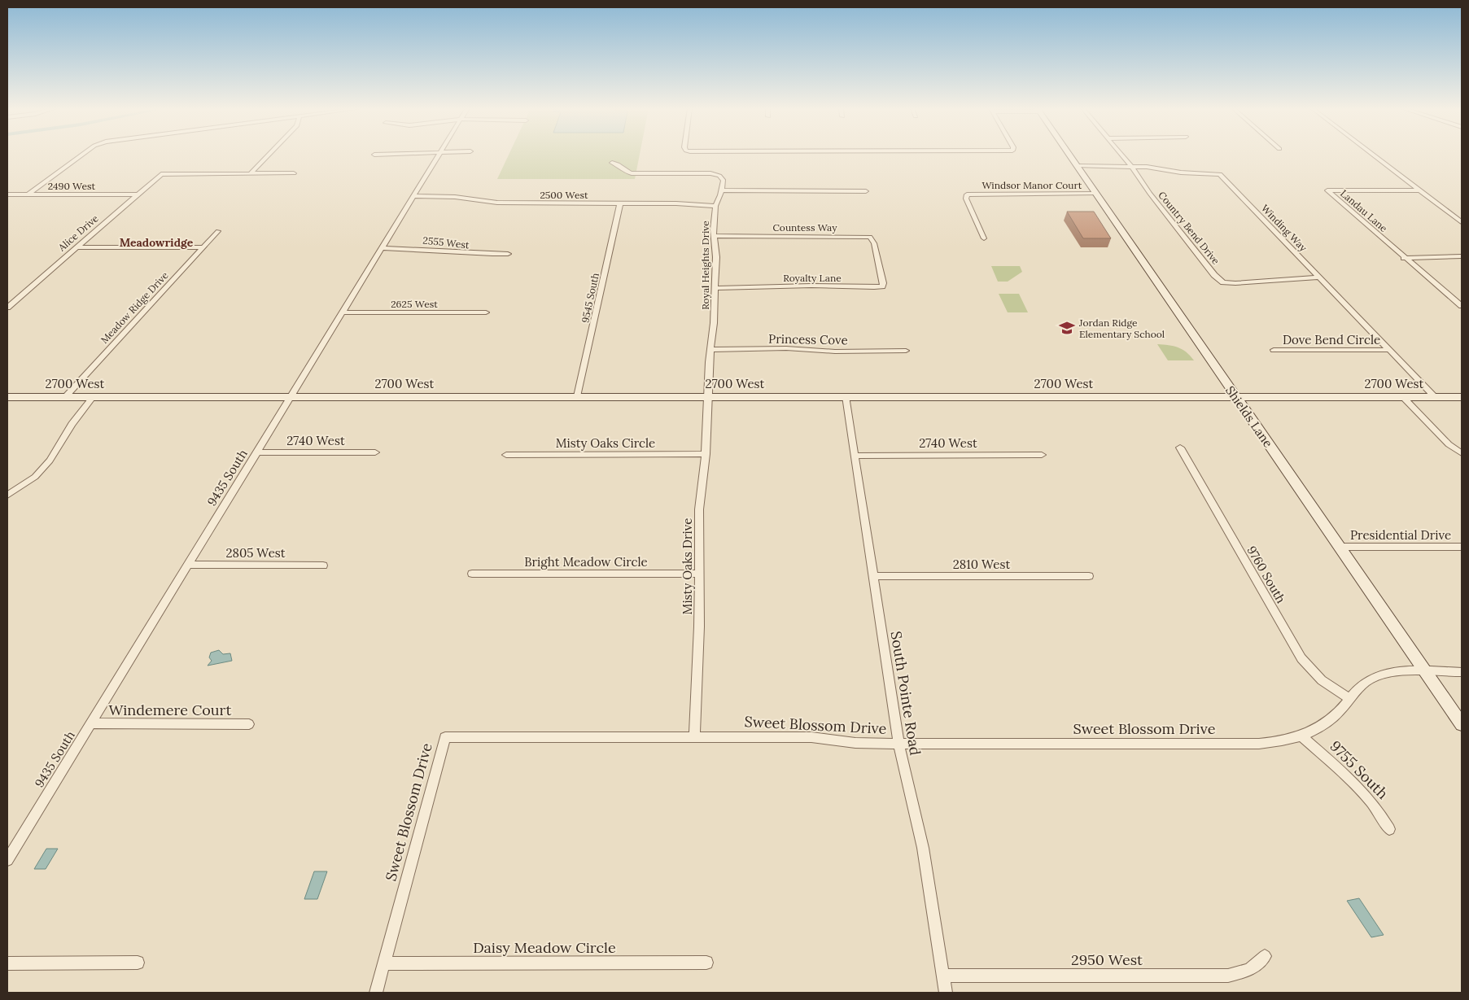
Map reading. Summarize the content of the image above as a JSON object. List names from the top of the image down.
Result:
{
  "streets": {
    "main road": ["2700 West", "Shields Lane"],
    "street": [
      "Windsor Manor Court",
      "2490 West",
      "2500 West",
      "Landau Lane",
      "Countess Way",
      "Country Bend Drive",
      "Winding Way",
      "Alice Drive",
      "2555 West",
      "Royal Heights Drive",
      "Royalty Lane",
      "9545 South",
      "2625 West",
      "Meadow Ridge Drive",
      "Princess Cove",
      "Dove Bend Circle",
      "2740 West",
      "Misty Oaks Circle",
      "9435 South",
      "Presidential Drive",
      "2805 West",
      "Bright Meadow Circle",
      "2810 West",
      "Misty Oaks Drive",
      "9760 South",
      "South Pointe Road",
      "Windemere Court",
      "Sweet Blossom Drive",
      "9755 South",
      "Daisy Meadow Circle",
      "2950 West"
    ]
  },
  "crossings": [
    ["Windsor Manor Court", "Shields Lane"],
    ["2490 West", "Alice Drive"],
    ["2500 West", "Royal Heights Drive"],
    ["2500 West", "9545 South"],
    ["2500 West", "9435 South"],
    ["Countess Way", "Royal Heights Drive"],
    ["Countess Way", "Royalty Lane"],
    ["Country Bend Drive", "Winding Way"],
    ["Winding Way", "Dove Bend Circle"],
    ["Winding Way", "2700 West"],
    ["Winding Way", "Shields Lane"],
    ["2555 West", "9435 South"],
    ["Royal Heights Drive", "Royalty Lane"],
    ["Royal Heights Drive", "Princess Cove"],
    ["Royal Heights Drive", "2700 West"],
    ["Royal Heights Drive", "Misty Oaks Drive"],
    ["9545 South", "2700 West"],
    ["2625 West", "9435 South"],
    ["Meadow Ridge Drive", "2700 West"],
    ["2700 West", "Shields Lane"],
    ["2700 West", "9435 South"],
    ["2700 West", "Misty Oaks Drive"],
    ["2700 West", "South Pointe Road"],
    ["Shields Lane", "Presidential Drive"],
    ["Shields Lane", "Sweet Blossom Drive"],
    ["2740 West", "9435 South"],
    ["2740 West", "South Pointe Road"],
    ["Misty Oaks Circle", "Misty Oaks Drive"],
    ["9435 South", "2805 West"],
    ["9435 South", "Windemere Court"],
    ["Bright Meadow Circle", "Misty Oaks Drive"],
    ["2810 West", "South Pointe Road"],
    ["Misty Oaks Drive", "Sweet Blossom Drive"],
    ["9760 South", "Sweet Blossom Drive"],
    ["South Pointe Road", "Sweet Blossom Drive"],
    ["South Pointe Road", "2950 West"],
    ["Sweet Blossom Drive", "9755 South"],
    ["Sweet Blossom Drive", "Daisy Meadow Circle"]
  ],
  "districts": ["Meadowridge"],
  "places": {
    "school or university": ["Jordan Ridge Elementary School"]
  }
}
